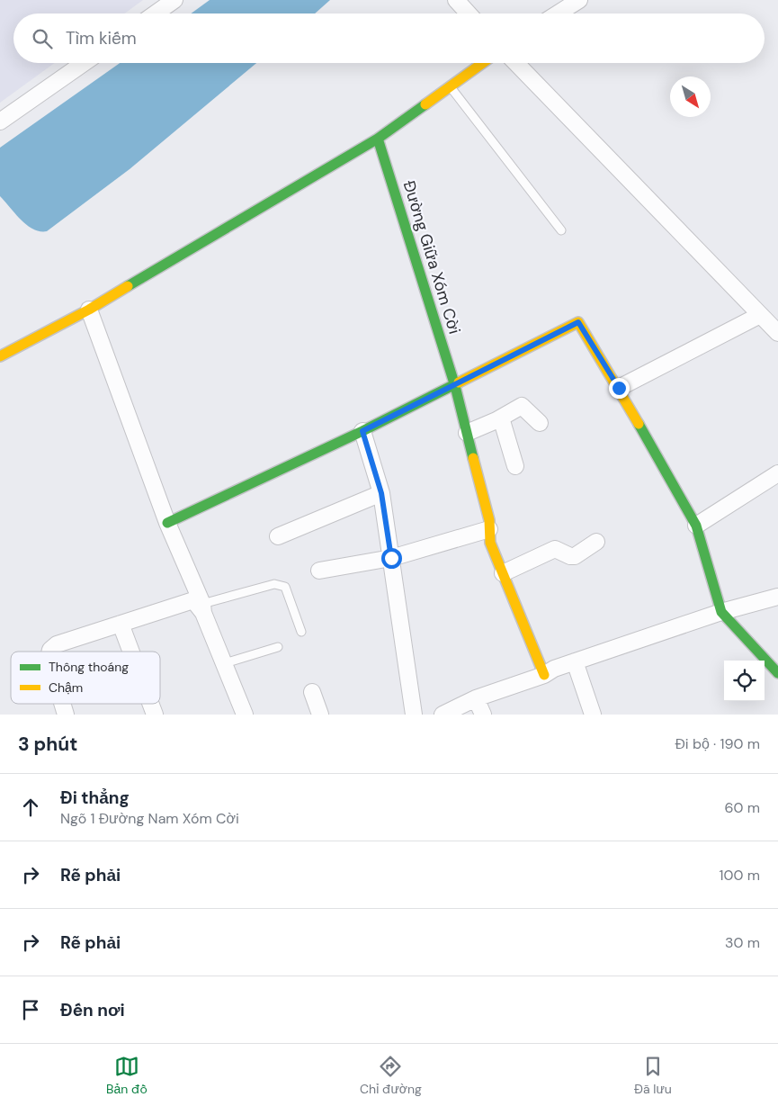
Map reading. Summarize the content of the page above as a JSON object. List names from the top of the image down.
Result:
{
  "streets": {
    "street": ["Đường Giữa Xóm Cời"]
  },
  "legend": ["Thông thoáng", "Chậm"],
  "north": "bottom right",
  "page": {
    "search": "Tìm kiếm",
    "heading": ["3 phút", "Đi bộ · 190 m"],
    "list": [
      ["Đi thẳng", "Ngõ 1 Đường Nam Xóm Cời", "60 m"],
      ["Rẽ phải", "100 m"],
      ["Rẽ phải", "30 m"],
      "Đến nơi"
    ],
    "nav": ["Bản đồ", "Chỉ đường", "Đã lưu"]
  }
}
